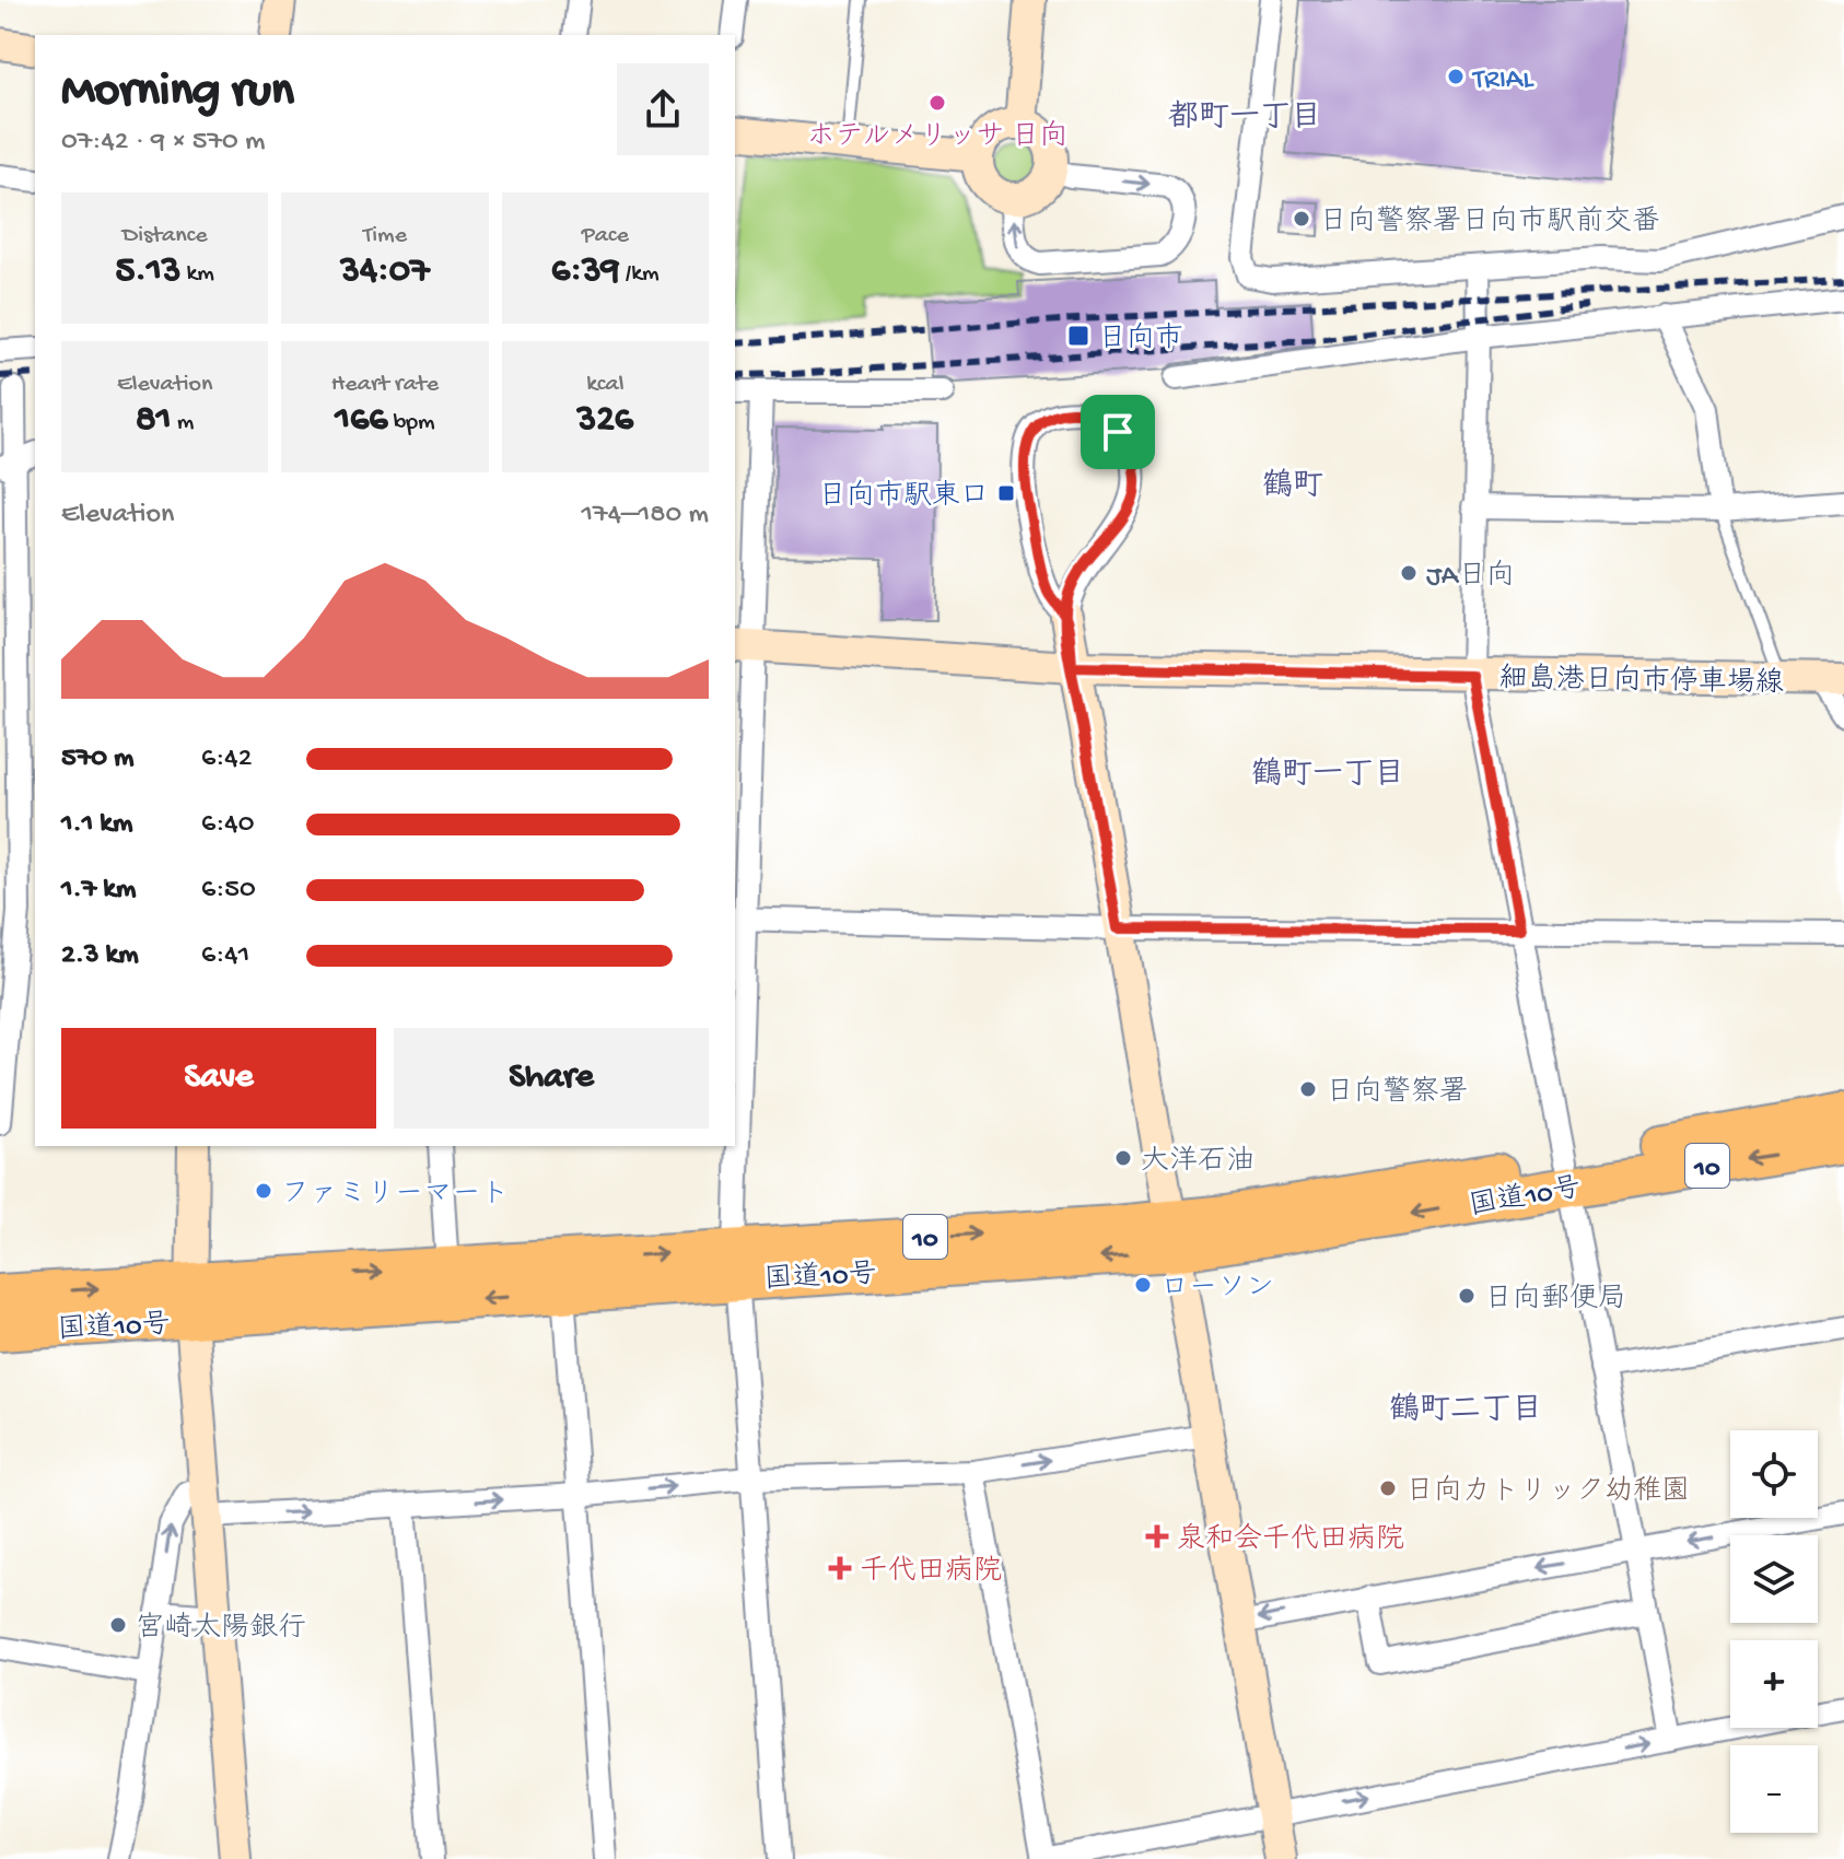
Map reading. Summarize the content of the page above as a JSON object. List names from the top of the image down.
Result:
{
  "streets": {
    "highway": ["10", "国道10号"],
    "street": ["細島港日向市停車場線"]
  },
  "districts": [
    "都町一丁目",
    "鶴町",
    "鶴町一丁目",
    "鶴町二丁目"
  ],
  "places": {
    "other": [
      "TRIAL",
      "ホテルメリッサ 日向",
      "日向警察署日向市駅前交番",
      "JA日向",
      "日向警察署",
      "大洋石油",
      "ファミリーマート",
      "ローソン",
      "日向郵便局",
      "日向カトリック幼稚園",
      "宮崎太陽銀行"
    ],
    "transit": ["日向市", "日向市駅東口"],
    "health": ["泉和会千代田病院", "千代田病院"]
  },
  "page": {
    "heading": ["Morning run", "07:42 · 9 × 570 m"],
    "stats": [
      ["Distance", "5.13 km"],
      ["Time", "34:07"],
      ["Pace", "6:39 /km"],
      ["Elevation", "81 m"],
      ["Heart rate", "166 bpm"],
      ["kcal", "326"]
    ],
    "chart": ["Elevation", "174–180 m"],
    "list": [
      {
        "name": "570 m",
        "note": "6:42"
      },
      {
        "name": "1.1 km",
        "note": "6:40"
      },
      {
        "name": "1.7 km",
        "note": "6:50"
      },
      {
        "name": "2.3 km",
        "note": "6:41"
      }
    ],
    "buttons": ["Save", "Share"],
    "map_buttons": ["+", "−"]
  }
}
